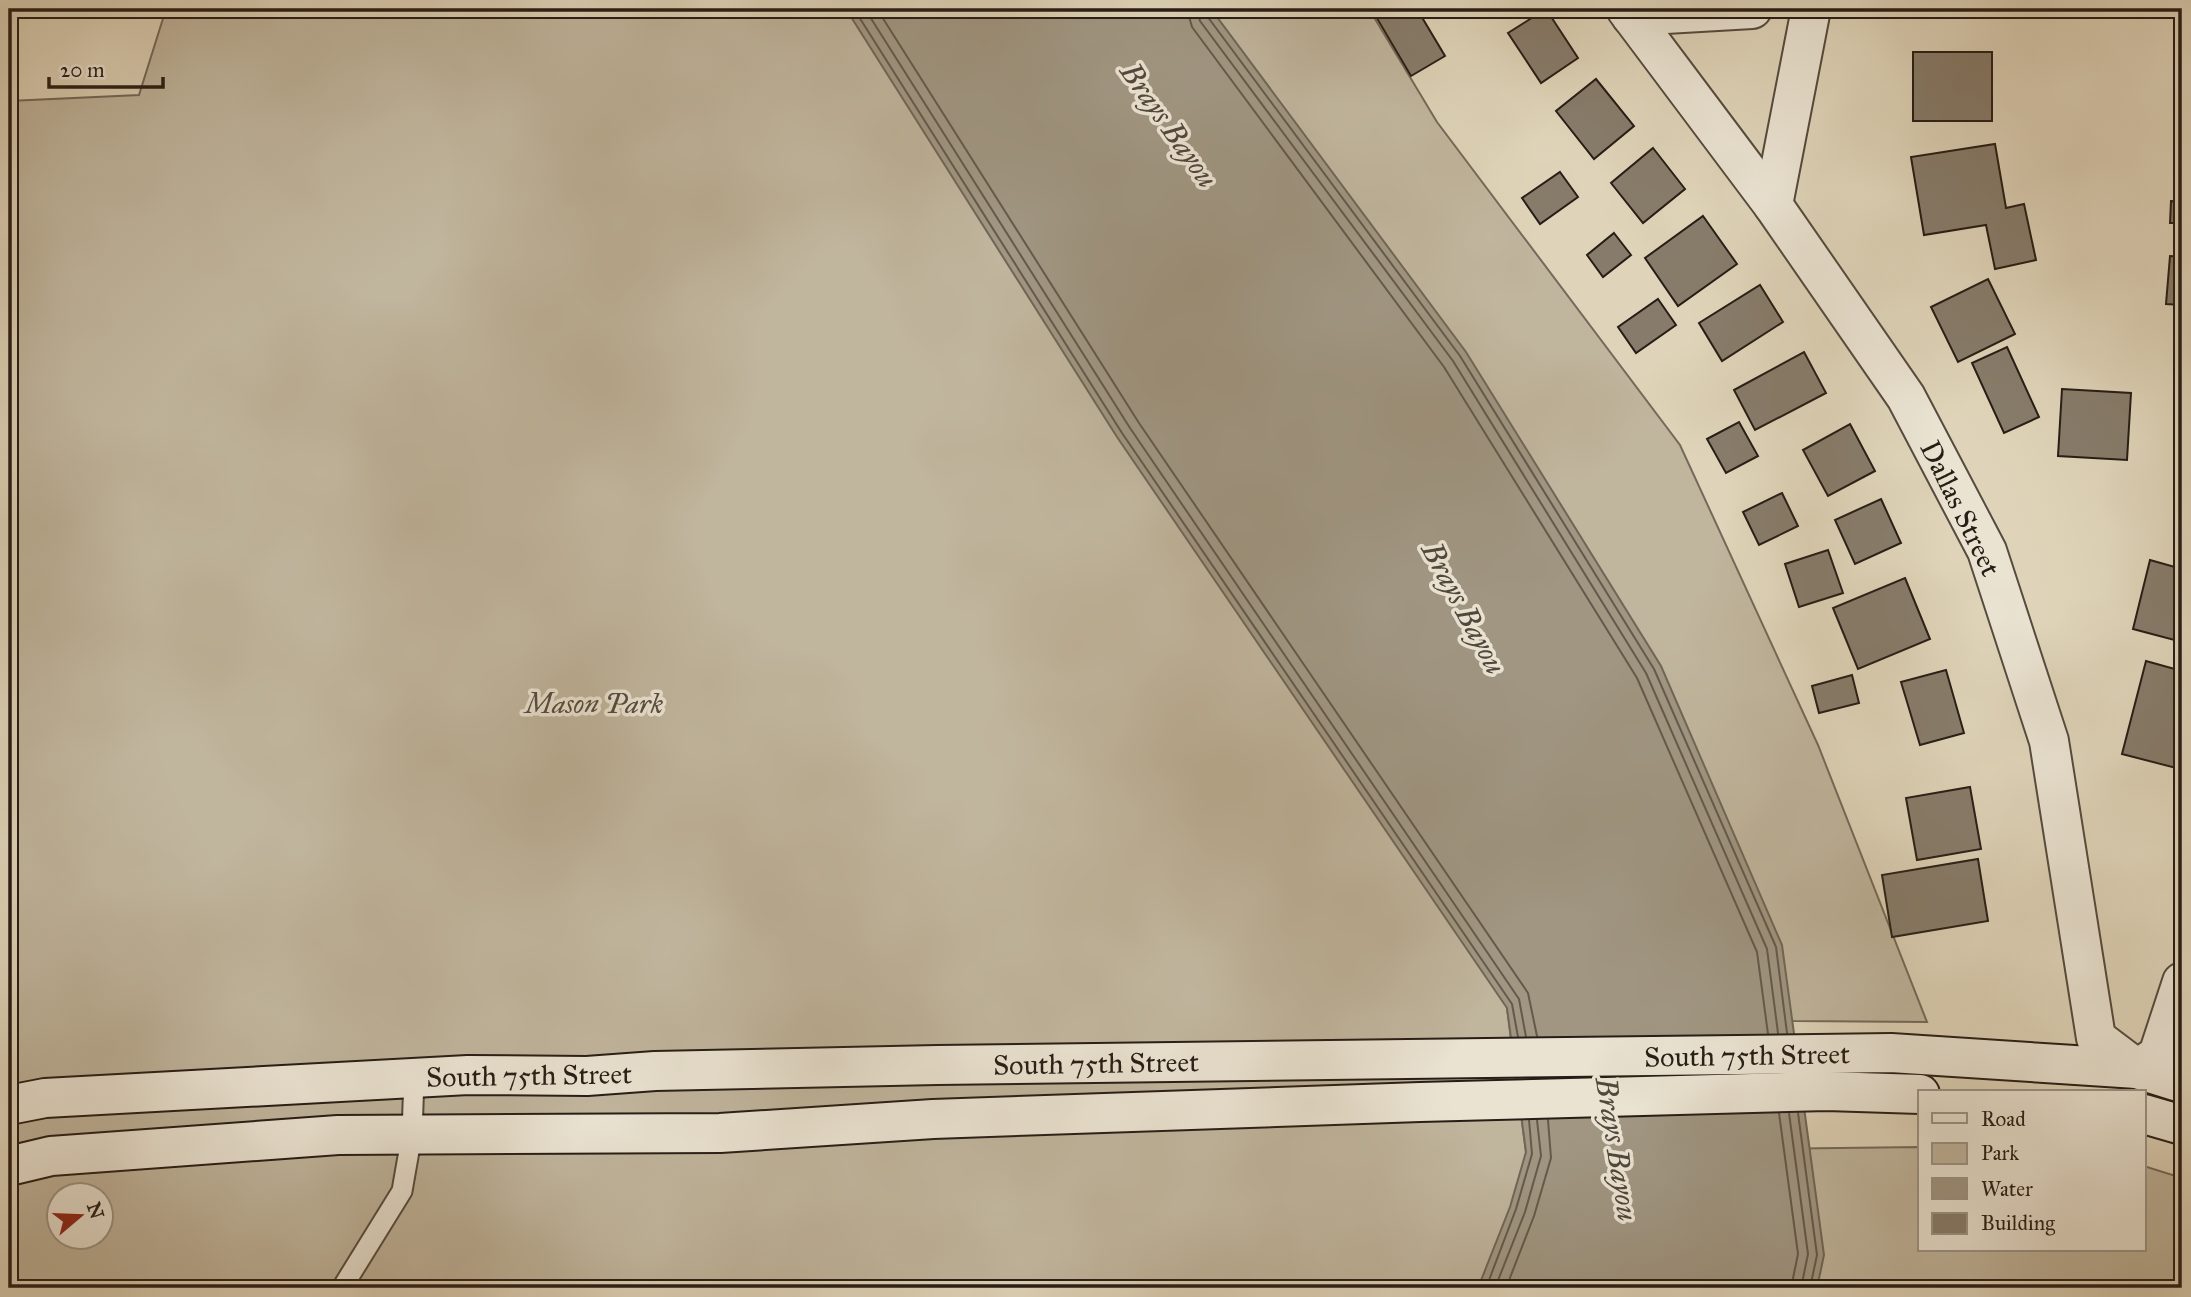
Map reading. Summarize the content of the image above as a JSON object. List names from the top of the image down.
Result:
{
  "streets": {
    "main road": ["Dallas Street", "South 75th Street"]
  },
  "crossings": [
    ["Dallas Street", "South 75th Street"]
  ],
  "water": ["Brays Bayou"],
  "parks": ["Mason Park"],
  "legend": [
    "Road",
    "Park",
    "Water",
    "Building"
  ],
  "scale_bar": "20 m",
  "north": "right"
}
